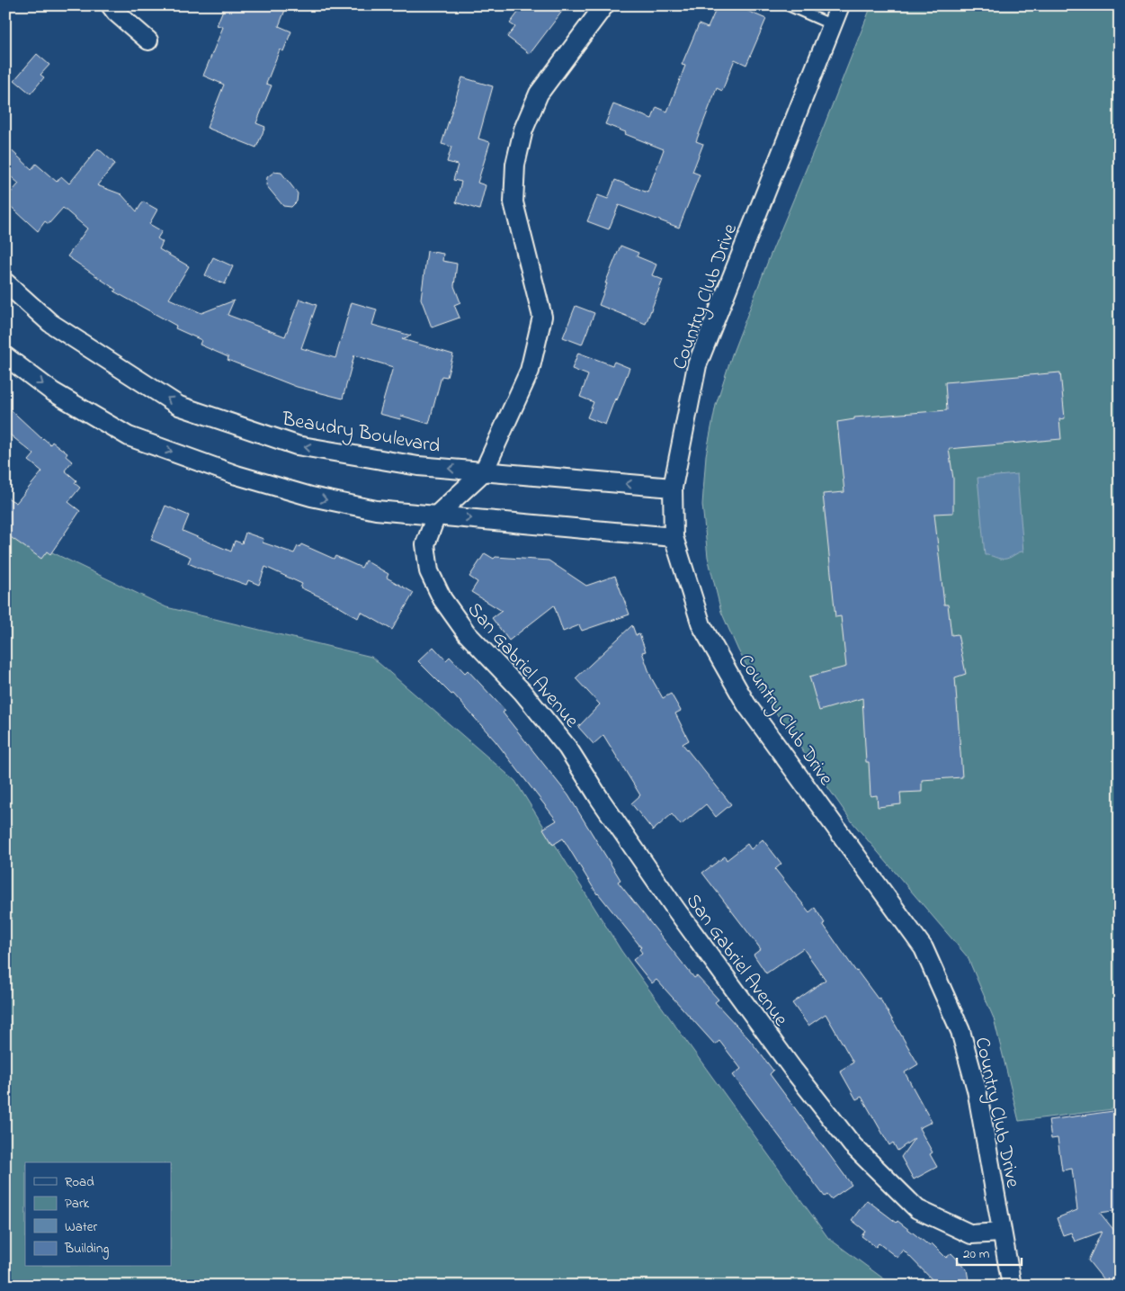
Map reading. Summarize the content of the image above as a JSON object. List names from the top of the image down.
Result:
{
  "streets": {
    "street": ["Country Club Drive", "Beaudry Boulevard", "San Gabriel Avenue"]
  },
  "crossings": [
    ["Country Club Drive", "Beaudry Boulevard"],
    ["Country Club Drive", "San Gabriel Avenue"],
    ["Beaudry Boulevard", "San Gabriel Avenue"]
  ],
  "legend": [
    "Road",
    "Park",
    "Water",
    "Building"
  ],
  "scale_bar": "20 m"
}
